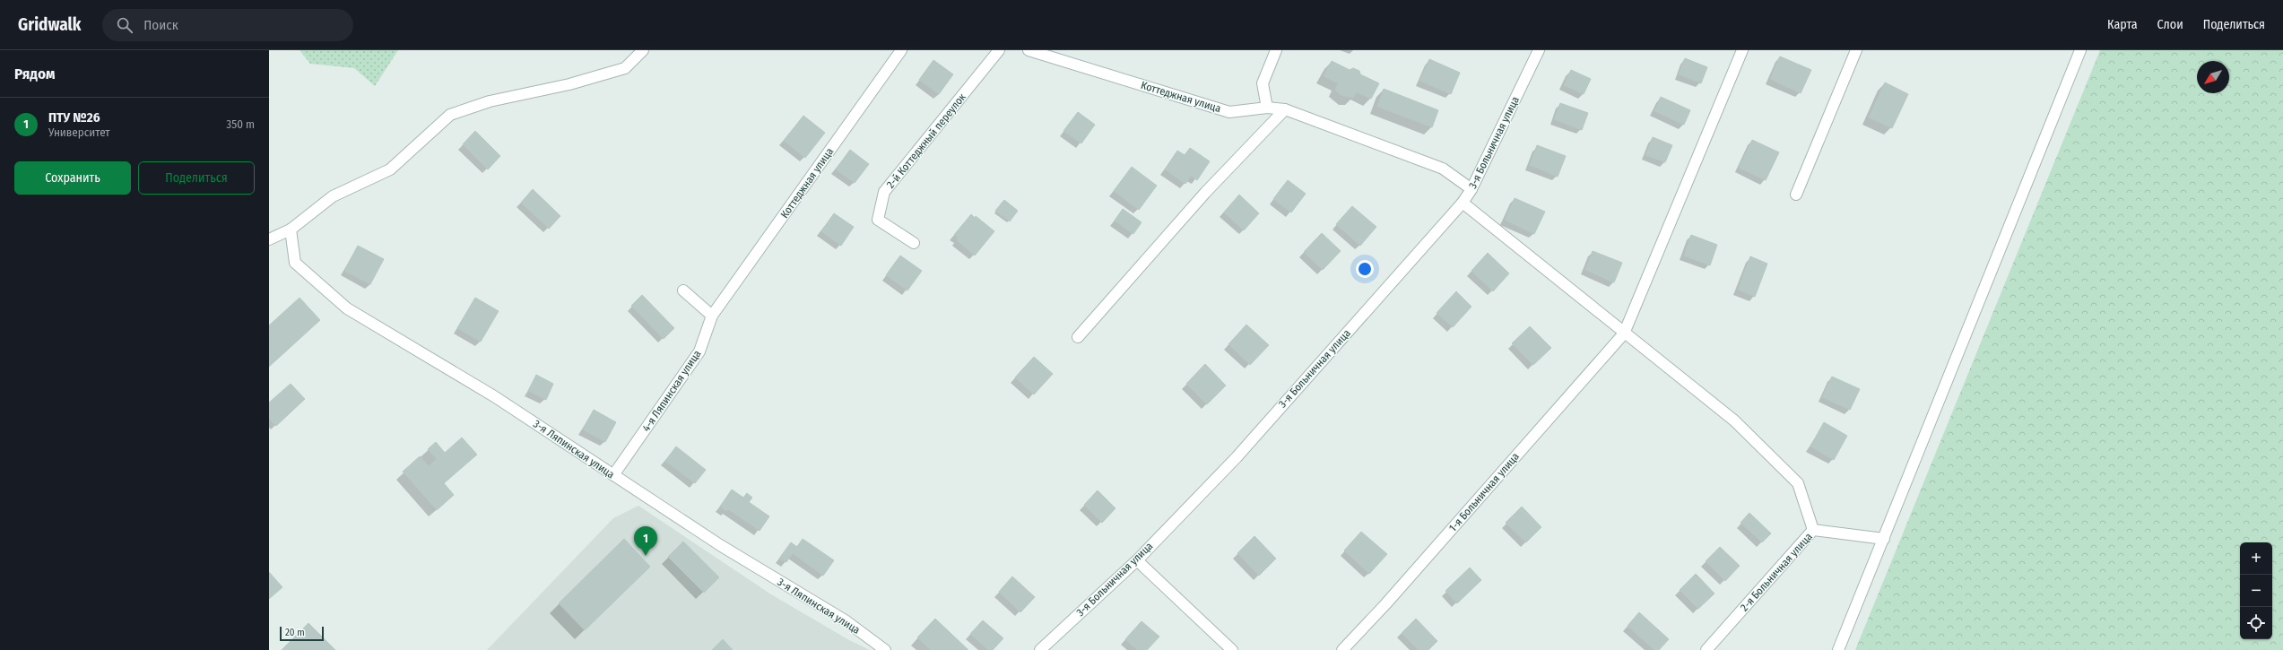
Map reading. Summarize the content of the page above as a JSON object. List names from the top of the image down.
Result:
{
  "streets": {
    "street": [
      "Коттеджная улица",
      "2-й Коттеджный переулок",
      "3-я Больничная улица",
      "4-я Ляпинская улица",
      "3-я Ляпинская улица",
      "1-я Больничная улица",
      "2-я Больничная улица"
    ]
  },
  "crossings": [
    ["Коттеджная улица", "3-я Больничная улица"],
    ["Коттеджная улица", "4-я Ляпинская улица"],
    ["4-я Ляпинская улица", "3-я Ляпинская улица"]
  ],
  "scale_bar": "20 m",
  "north": "bottom left",
  "page": {
    "header": "Gridwalk",
    "search": "Поиск",
    "nav": ["Карта", "Слои", "Поделиться"],
    "heading": "Рядом",
    "list": [
      {
        "mark": "1",
        "name": "ПТУ №26",
        "note": "Университет",
        "value": "350 m"
      }
    ],
    "buttons": ["Сохранить", "Поделиться"],
    "pins": "1",
    "map_buttons": ["+", "−"],
    "scale": "20 m"
  }
}
